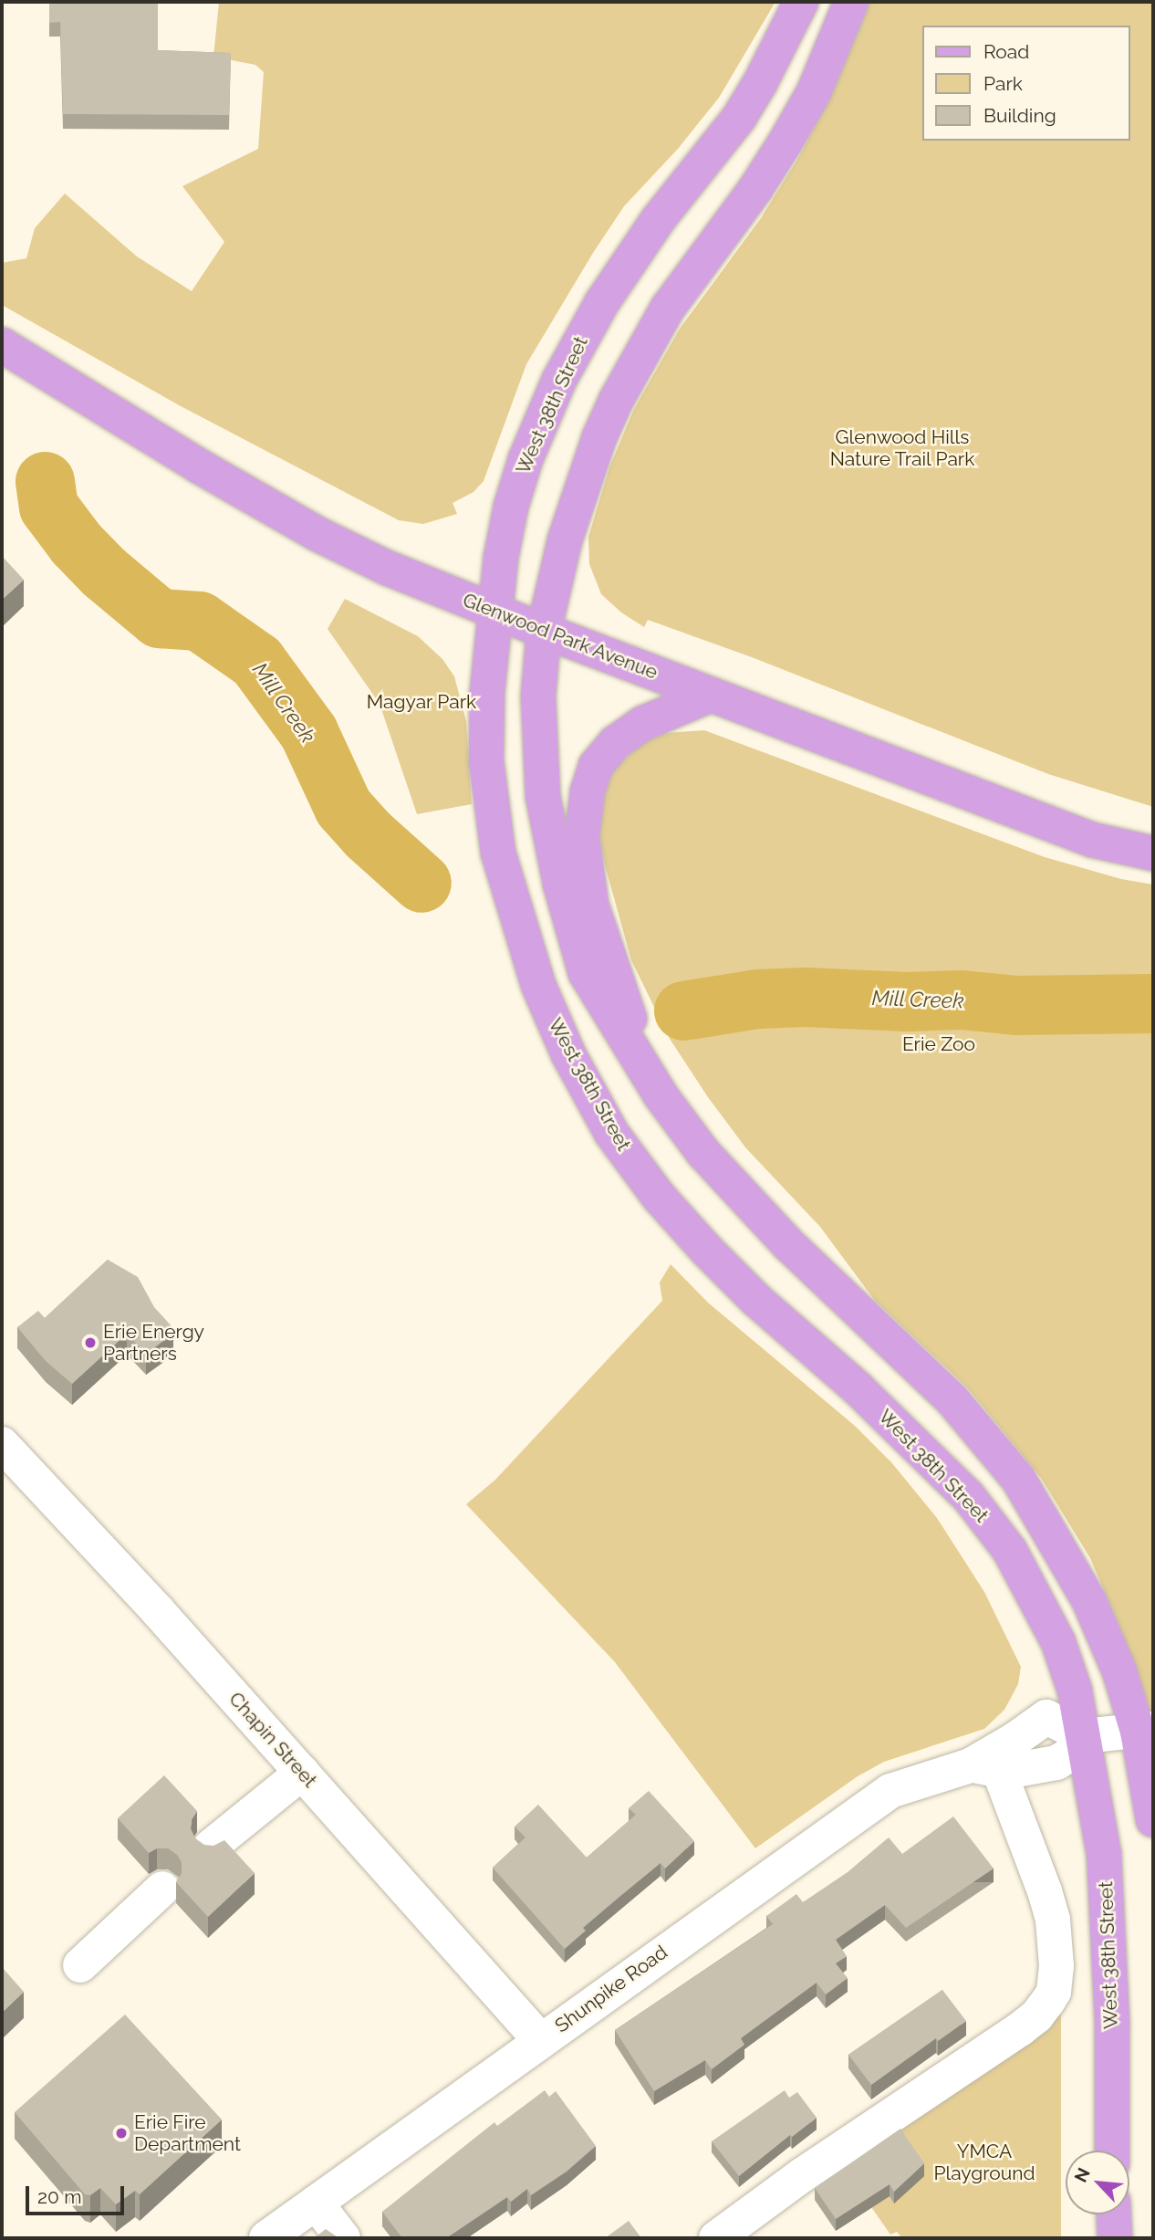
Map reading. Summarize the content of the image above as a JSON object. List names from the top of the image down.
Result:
{
  "streets": {
    "main road": ["West 38th Street", "Glenwood Park Avenue"],
    "street": ["Chapin Street", "Shunpike Road"]
  },
  "crossings": [
    ["West 38th Street", "Glenwood Park Avenue"],
    ["West 38th Street", "Shunpike Road"],
    ["Chapin Street", "Shunpike Road"]
  ],
  "water": ["Mill Creek"],
  "parks": [
    "Glenwood Hills Nature Trail Park",
    "Magyar Park",
    "Erie Zoo",
    "YMCA Playground"
  ],
  "places": ["Erie Energy Partners", "Erie Fire Department"],
  "legend": ["Road", "Park", "Building"],
  "scale_bar": "20 m",
  "north": "top left"
}
